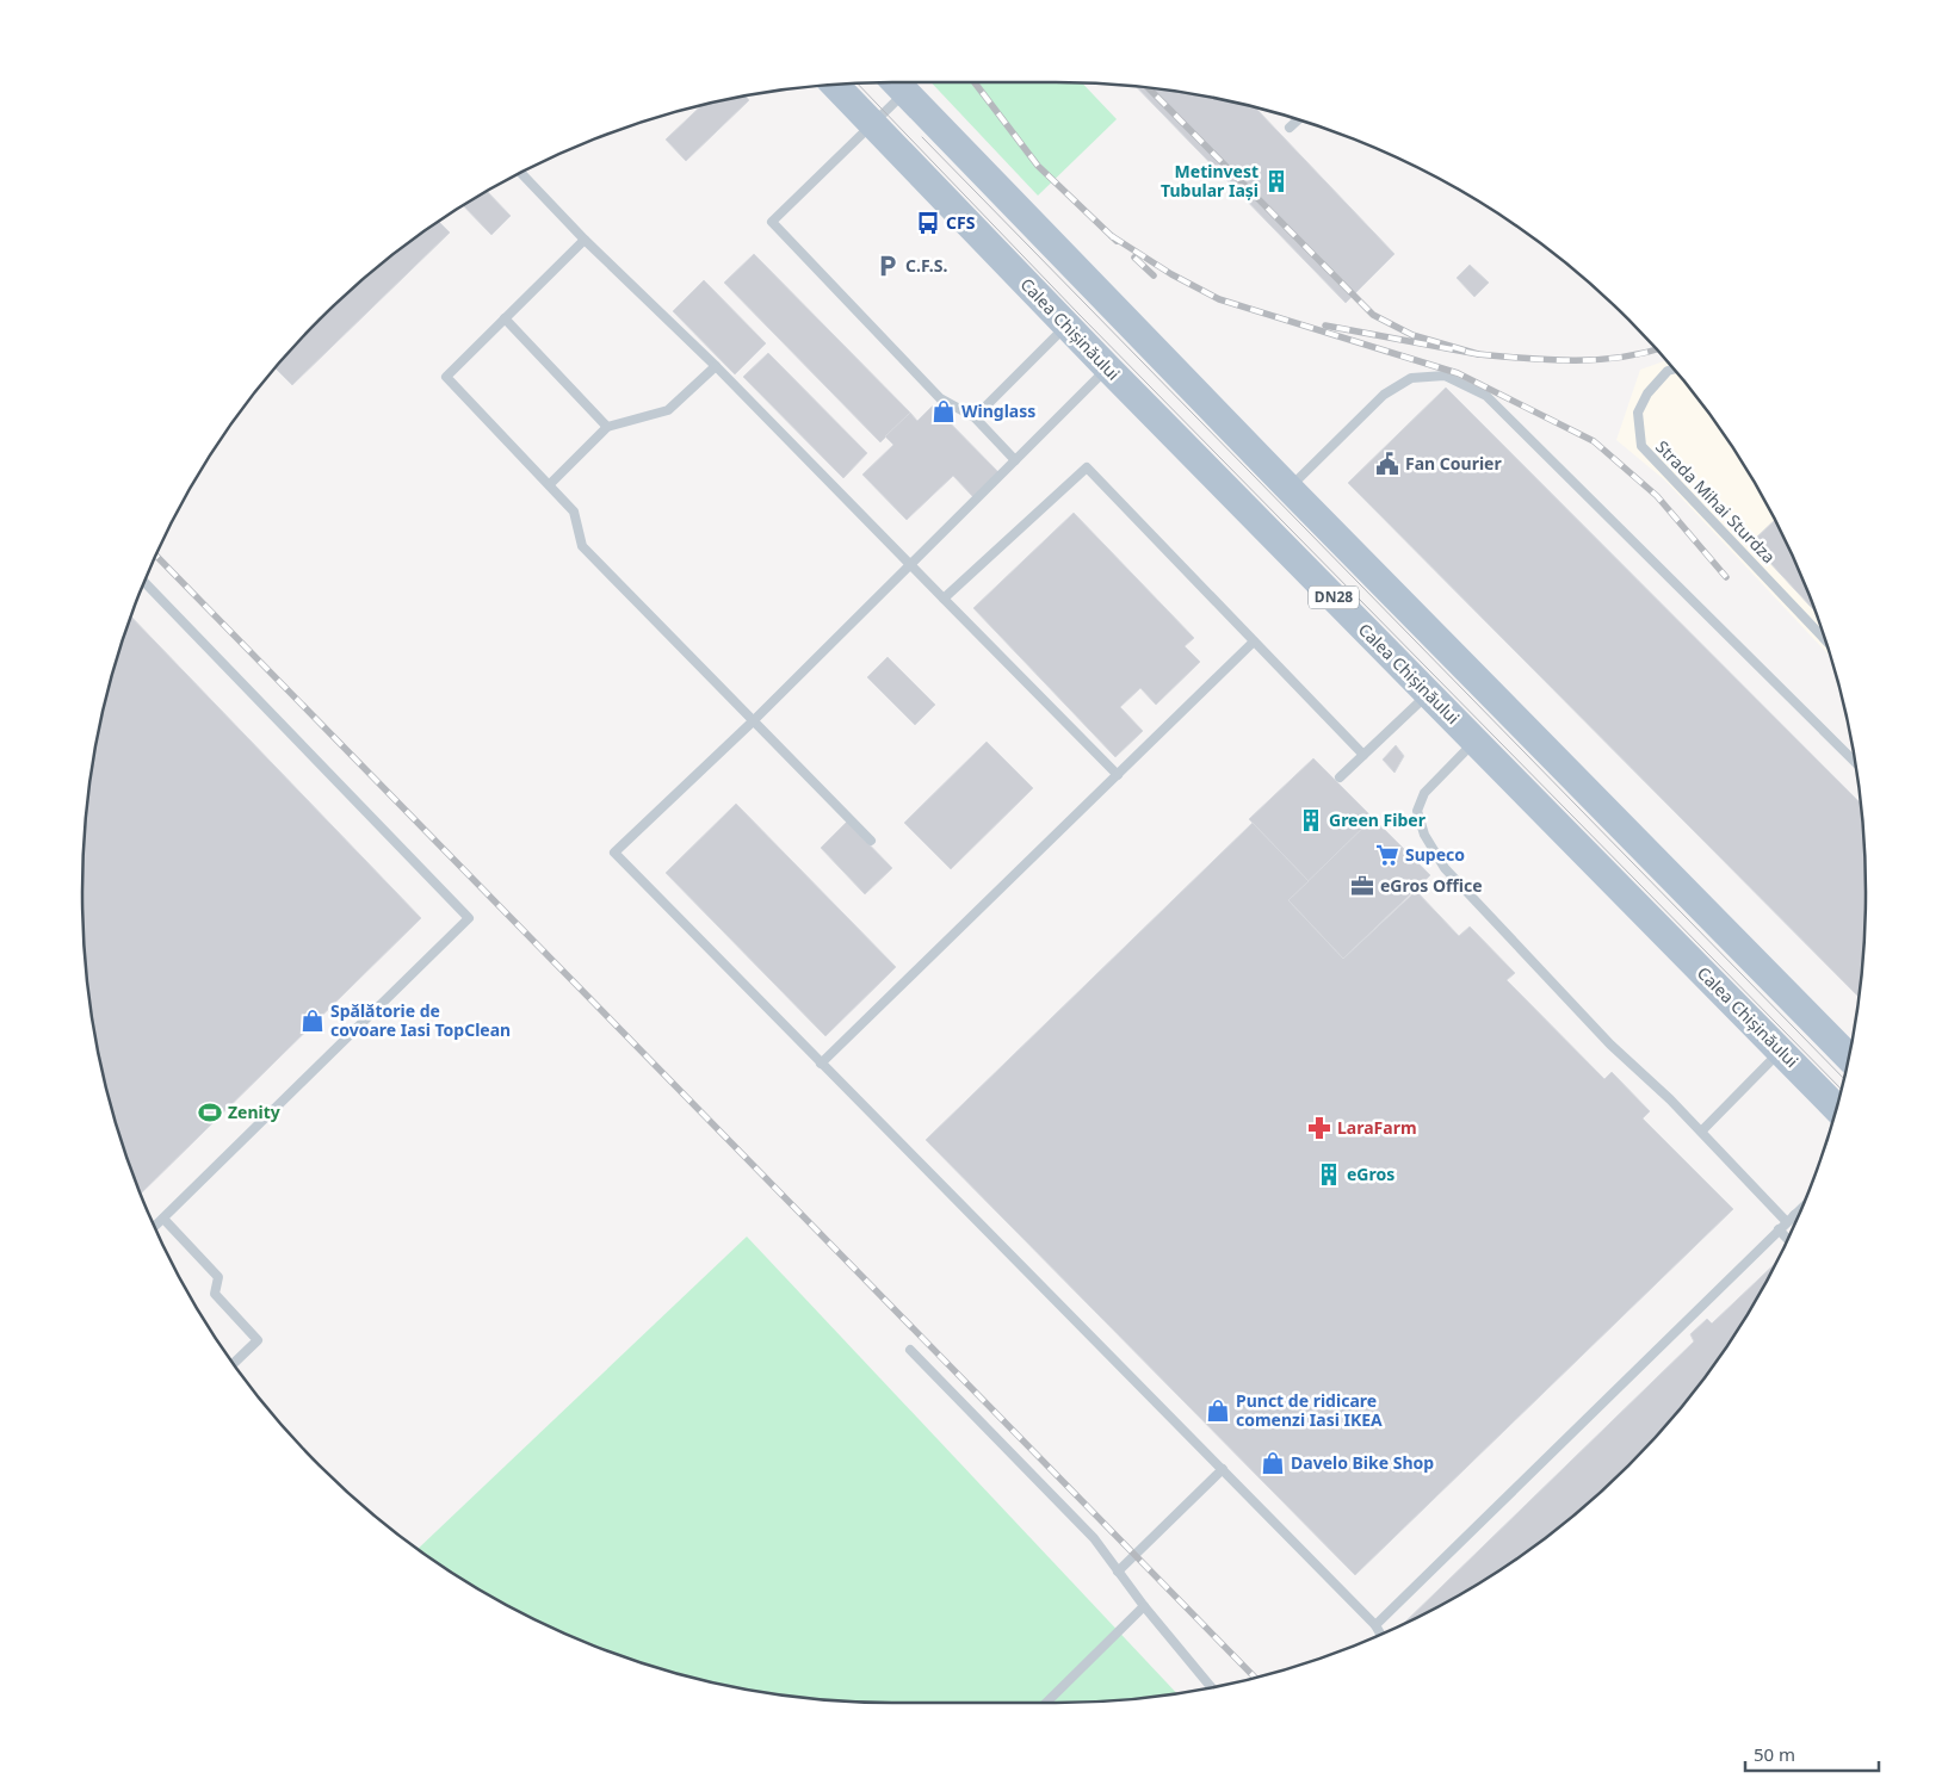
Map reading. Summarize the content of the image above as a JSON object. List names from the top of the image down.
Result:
{
  "streets": {
    "main road": ["Calea Chișinăului", "DN28"],
    "lane": ["Strada Mihai Sturdza"]
  },
  "places": {
    "building": ["Metinvest Tubular Iași", "Green Fiber", "eGros"],
    "bus stop": ["CFS"],
    "parking": ["C.F.S."],
    "shop": [
      "Winglass",
      "Spălătorie de covoare Iasi TopClean",
      "Punct de ridicare comenzi Iasi IKEA",
      "Davelo Bike Shop"
    ],
    "public building": ["Fan Courier"],
    "supermarket": ["Supeco"],
    "office": ["eGros Office"],
    "sports": ["Zenity"],
    "pharmacy": ["LaraFarm"]
  },
  "scale_bar": "50 m"
}
